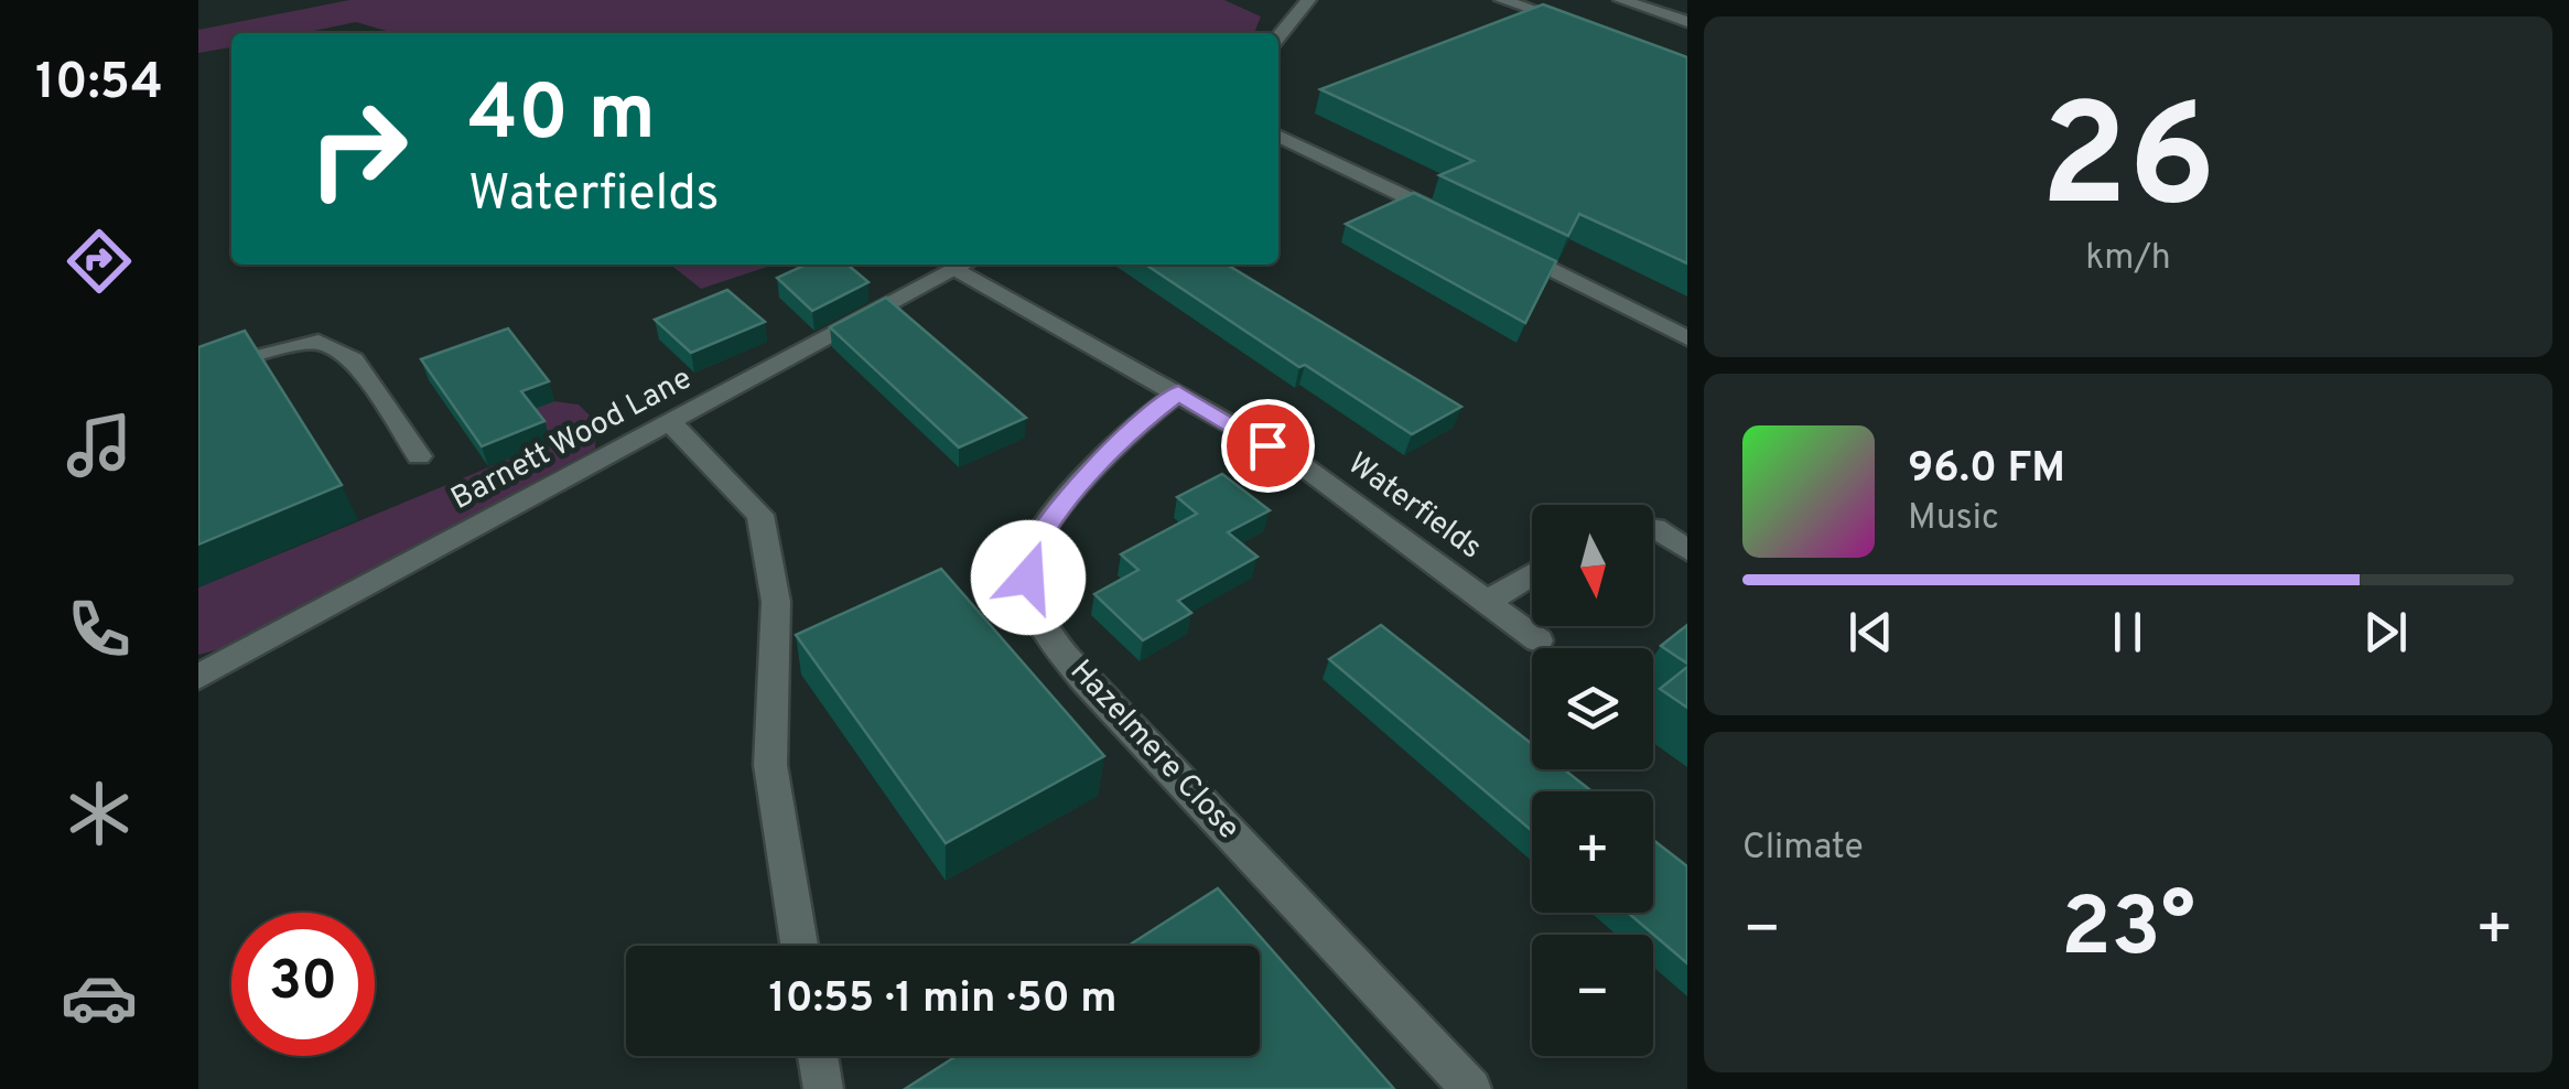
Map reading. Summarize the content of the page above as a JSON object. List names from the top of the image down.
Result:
{
  "streets": {
    "street": ["Barnett Wood Lane", "Waterfields", "Hazelmere Close"]
  },
  "crossings": [
    ["Barnett Wood Lane", "Waterfields"],
    ["Waterfields", "Hazelmere Close"]
  ],
  "north": "bottom",
  "page": {
    "tabs": "10:54",
    "tile": [
      ["26", "km/h"],
      "Climate"
    ],
    "turn": ["40 m", "Waterfields"],
    "song": ["96.0 FM", "Music"],
    "map_buttons": ["+", "−"],
    "heat": ["−", "23°", "+"],
    "limit": "30",
    "trip": "10:55 · 1 min · 50 m"
  }
}
